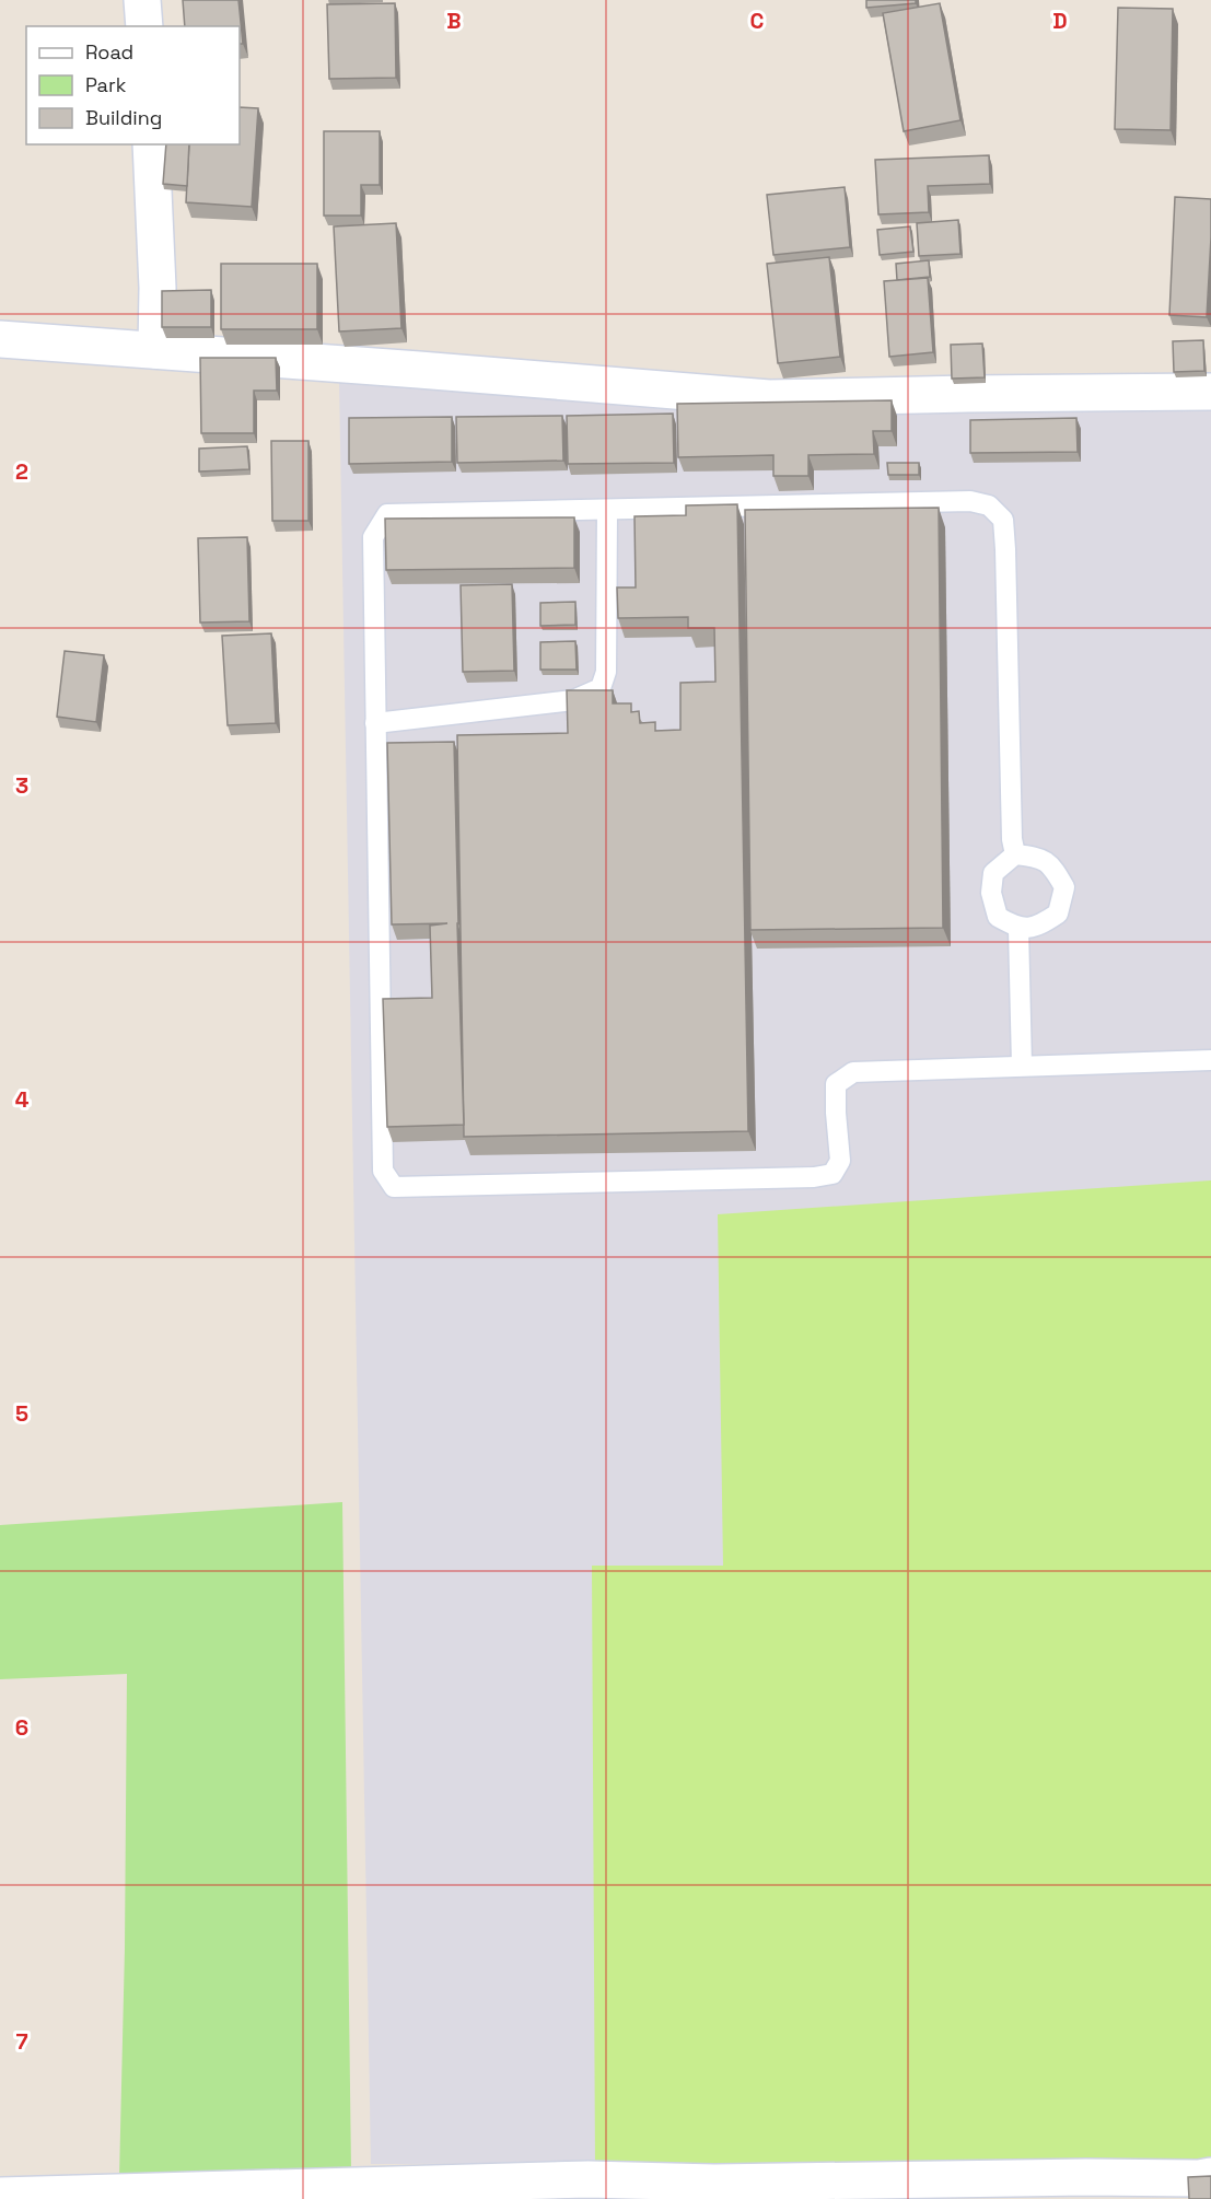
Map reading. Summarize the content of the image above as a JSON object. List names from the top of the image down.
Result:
{
  "legend": ["Road", "Park", "Building"],
  "grid": {
    "columns": ["B", "C", "D"],
    "rows": [
      "2",
      "3",
      "4",
      "5",
      "6",
      "7"
    ]
  }
}
